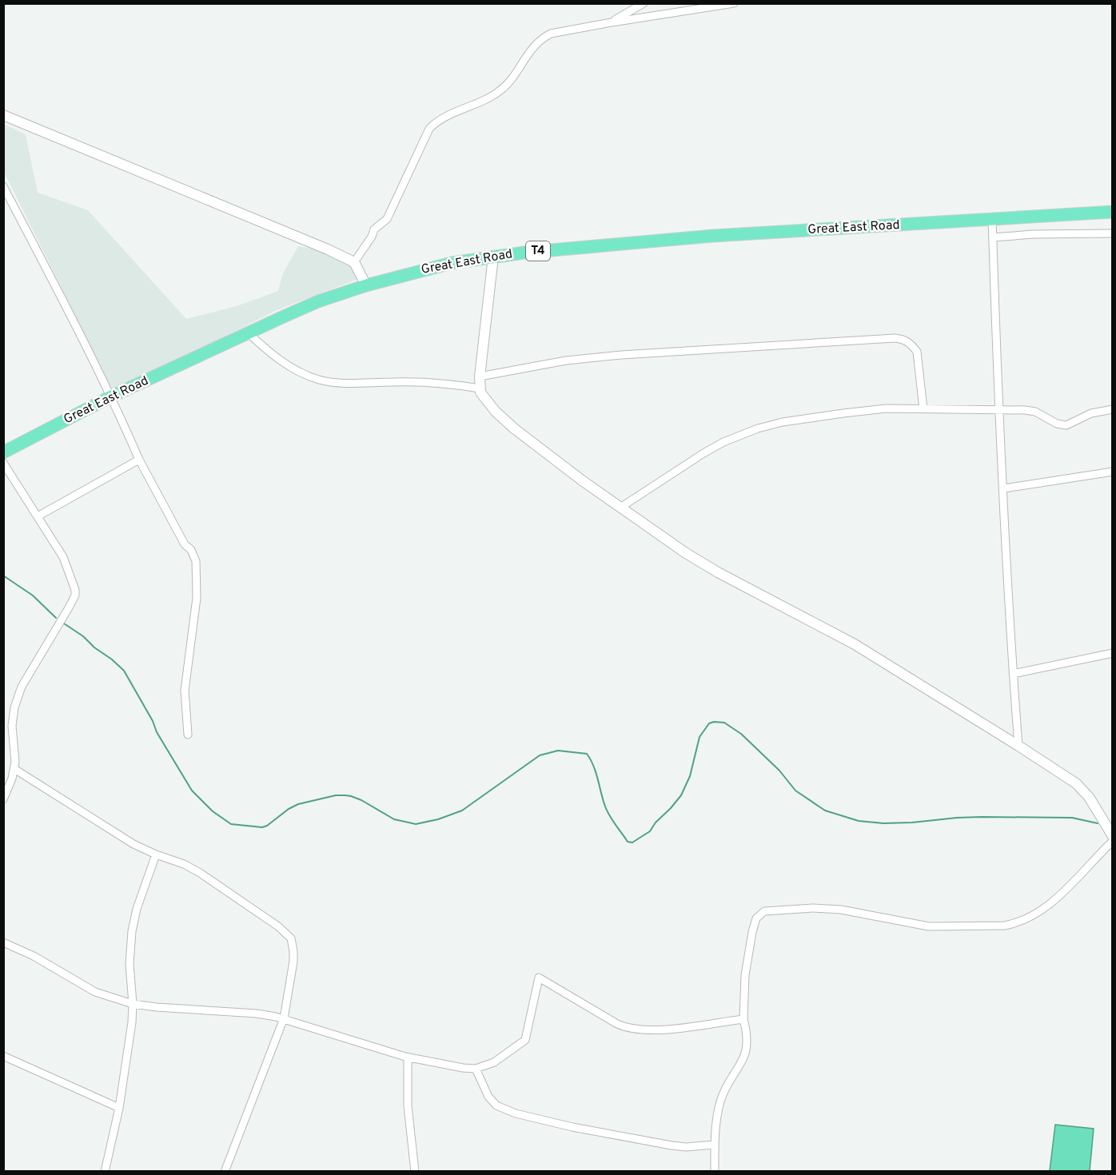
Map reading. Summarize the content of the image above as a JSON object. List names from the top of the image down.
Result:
{
  "streets": {
    "highway": ["Great East Road", "T4"]
  }
}
